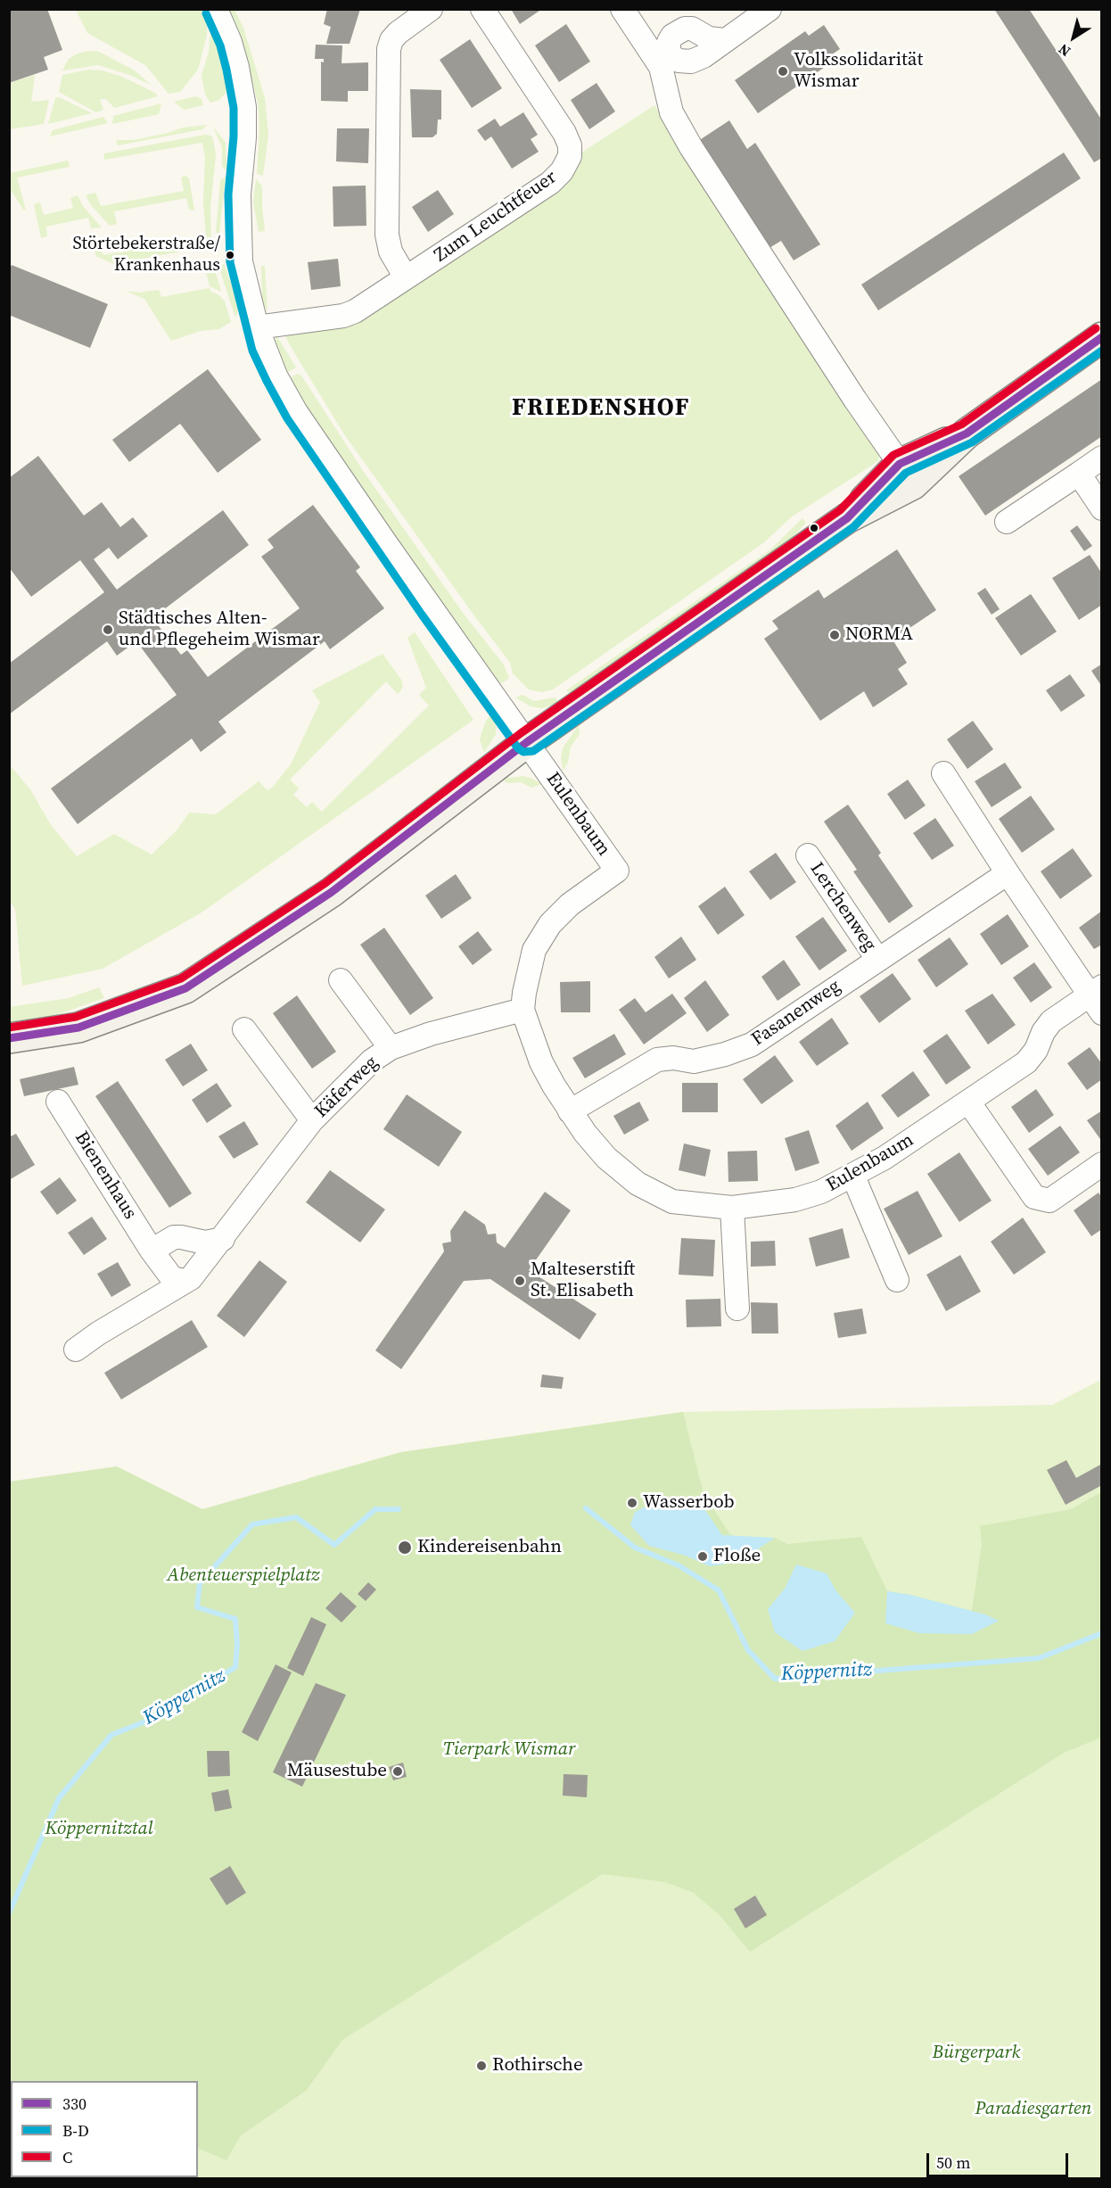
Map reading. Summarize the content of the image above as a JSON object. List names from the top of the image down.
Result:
{
  "streets": {
    "street": [
      "Zum Leuchtfeuer",
      "Eulenbaum",
      "Lerchenweg",
      "Fasanenweg",
      "Käferweg",
      "Bienenhaus"
    ]
  },
  "crossings": [
    ["Eulenbaum", "Fasanenweg"],
    ["Eulenbaum", "Käferweg"],
    ["Lerchenweg", "Fasanenweg"]
  ],
  "districts": ["FRIEDENSHOF"],
  "water": ["Köppernitz"],
  "parks": [
    "Abenteuerspielplatz",
    "Tierpark Wismar",
    "Köppernitztal",
    "Bürgerpark",
    "Paradiesgarten"
  ],
  "places": [
    "Volkssolidarität Wismar",
    "Störtebekerstraße/ Krankenhaus",
    "Städtisches Alten- und Pflegeheim Wismar",
    "NORMA",
    "Malteserstift St. Elisabeth",
    "Wasserbob",
    "Kindereisenbahn",
    "Floße",
    "Mäusestube",
    "Rothirsche"
  ],
  "lines": ["transit line B-D", "transit line C", "transit line 330"],
  "legend": ["330", "B-D", "C"],
  "scale_bar": "50 m",
  "north": "bottom left"
}
